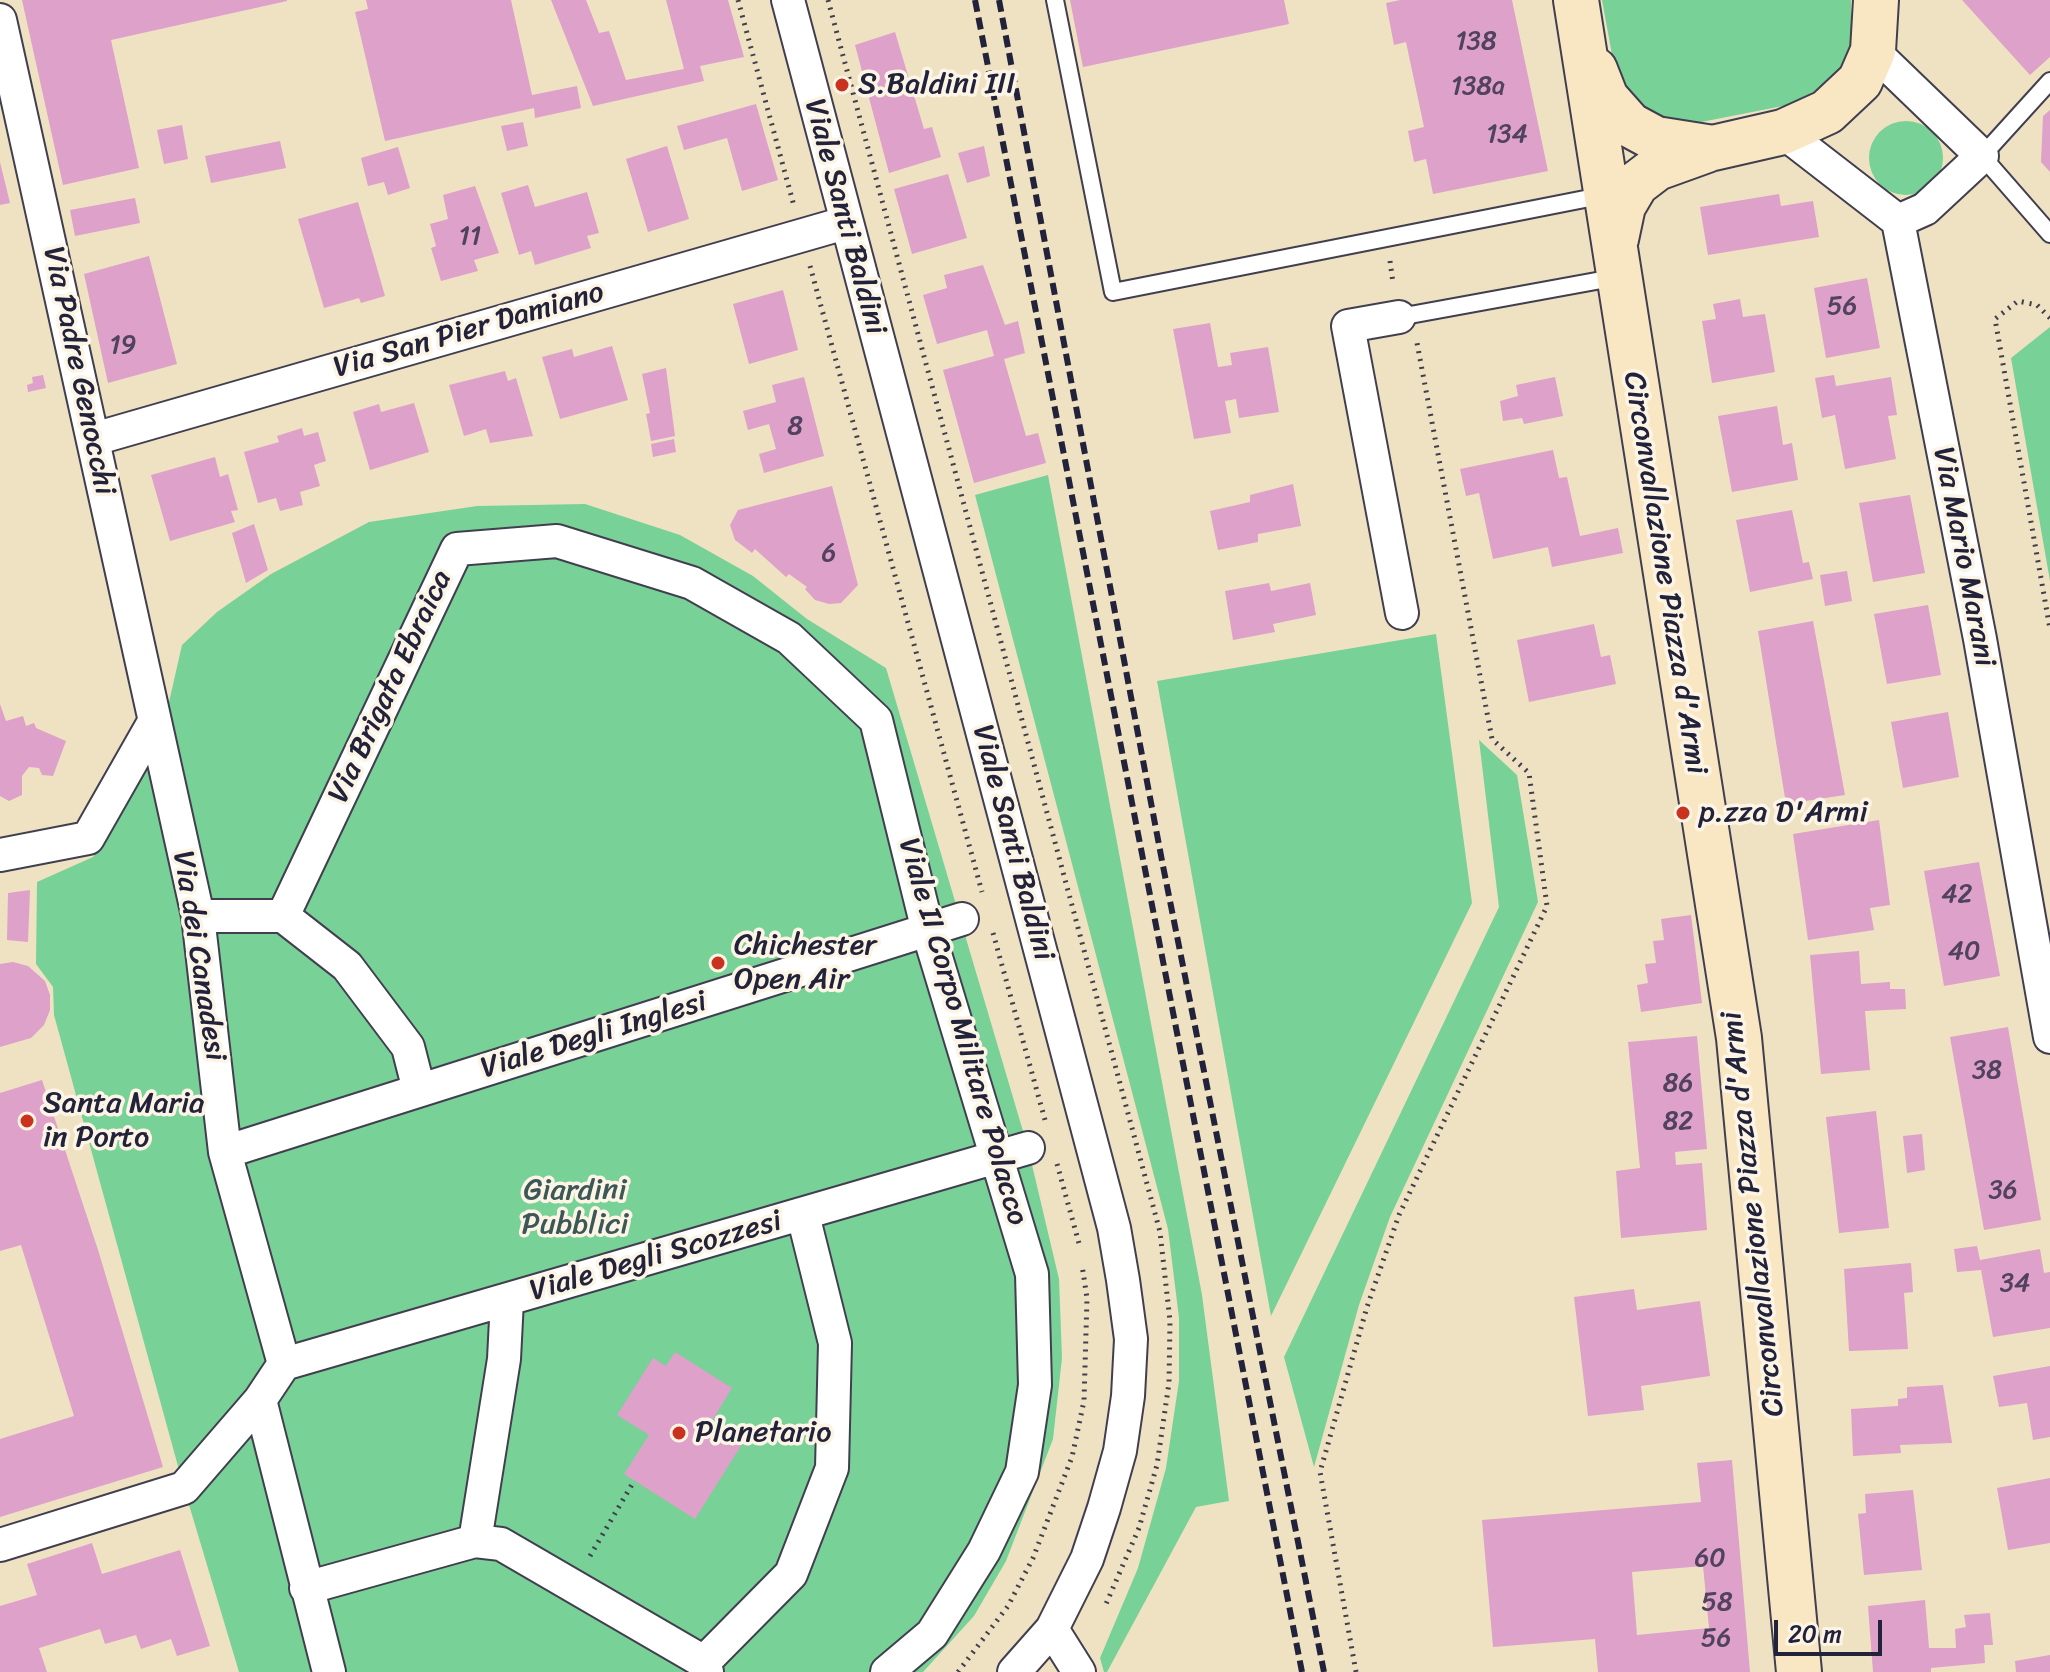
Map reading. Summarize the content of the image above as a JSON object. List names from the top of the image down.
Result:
{
  "streets": {
    "street": [
      "Viale Santi Baldini",
      "Via San Pier Damiano",
      "Via Padre Genocchi",
      "Via Mario Marani",
      "Circonvallazione Piazza d'Armi",
      "Via Brigata Ebraica",
      "Via dei Canadesi",
      "Viale II Corpo Militare Polacco",
      "Viale Degli Inglesi",
      "Viale Degli Scozzesi"
    ]
  },
  "crossings": [
    ["Viale Santi Baldini", "Via San Pier Damiano"],
    ["Via San Pier Damiano", "Via Padre Genocchi"],
    ["Via Padre Genocchi", "Via dei Canadesi"],
    ["Via Brigata Ebraica", "Viale II Corpo Militare Polacco"],
    ["Via dei Canadesi", "Viale Degli Inglesi"],
    ["Via dei Canadesi", "Viale Degli Scozzesi"],
    ["Viale II Corpo Militare Polacco", "Viale Degli Inglesi"],
    ["Viale II Corpo Militare Polacco", "Viale Degli Scozzesi"]
  ],
  "parks": ["Giardini Pubblici"],
  "places": [
    "S.Baldini III",
    "p.zza D'Armi",
    "Chichester Open Air",
    "Santa Maria in Porto",
    "Planetario"
  ],
  "house_numbers": [
    "138",
    "138a",
    "134",
    "11",
    "56",
    "19",
    "8",
    "6",
    "42",
    "40",
    "38",
    "86",
    "82",
    "36",
    "34",
    "60",
    "58",
    "56"
  ],
  "scale_bar": "20 m"
}
